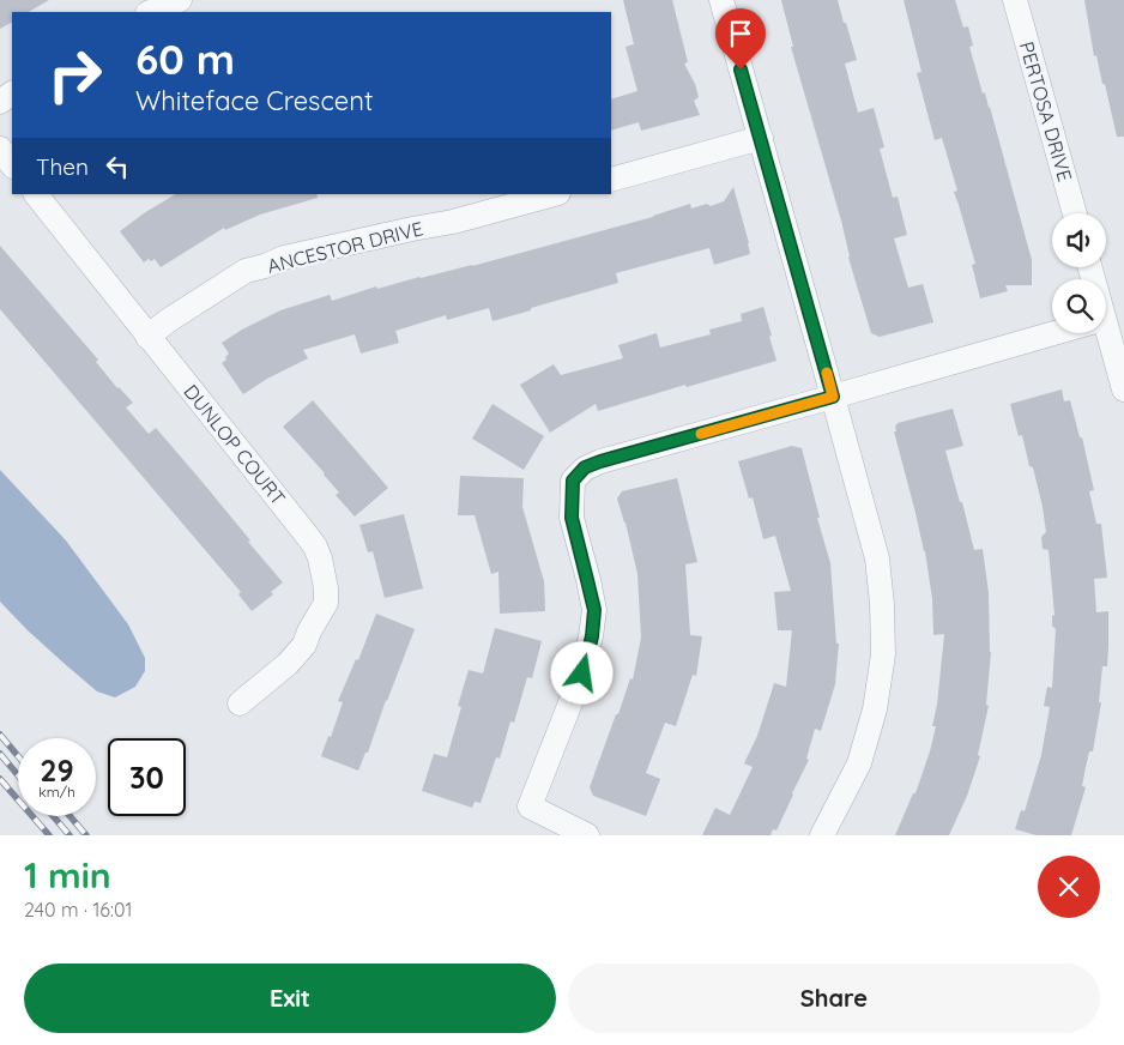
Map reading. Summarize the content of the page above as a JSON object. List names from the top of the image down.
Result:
{
  "streets": {
    "street": ["PERTOSA DRIVE", "ANCESTOR DRIVE", "DUNLOP COURT"]
  },
  "crossings": [
    ["ANCESTOR DRIVE", "DUNLOP COURT"]
  ],
  "page": {
    "turn": ["60 m", "Whiteface Crescent"],
    "then": "Then",
    "speed": "29 km/h",
    "limit": "30",
    "heading": ["1 min", "240 m · 16:01"],
    "buttons": ["Exit", "Share"]
  }
}
